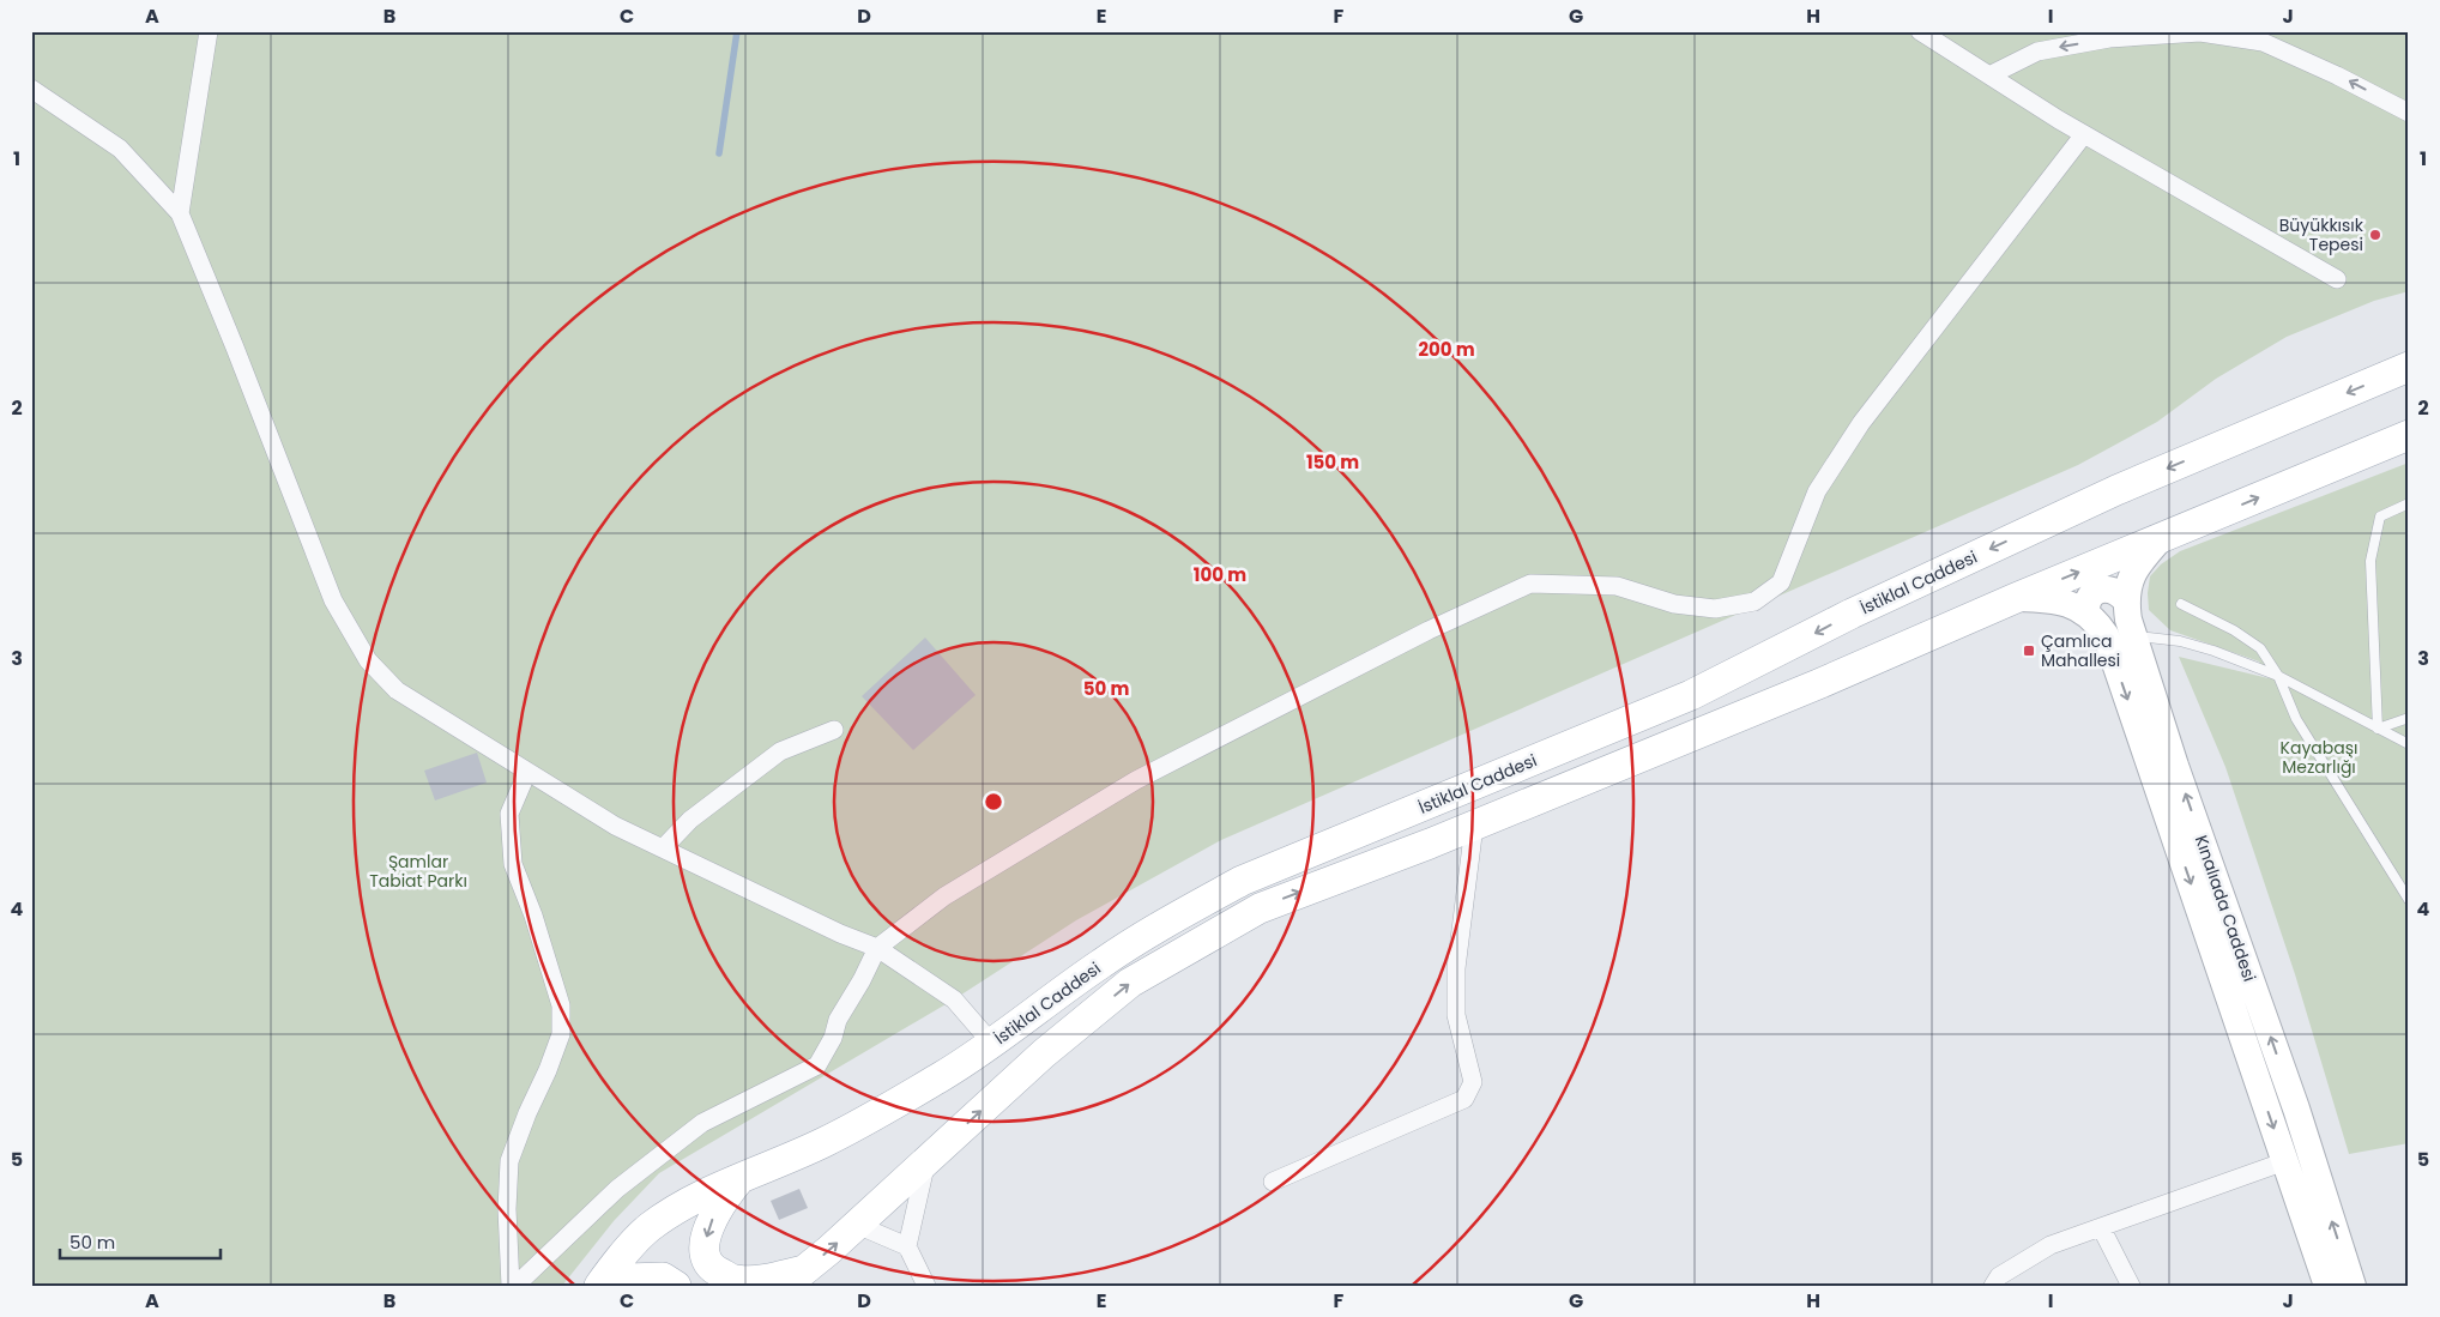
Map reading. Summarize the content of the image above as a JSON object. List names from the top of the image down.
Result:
{
  "streets": {
    "main road": ["İstiklal Caddesi", "Kınalıada Caddesi"]
  },
  "crossings": [
    ["İstiklal Caddesi", "Kınalıada Caddesi"]
  ],
  "parks": ["Kayabaşı Mezarlığı", "Şamlar Tabiat Parkı"],
  "places": {
    "other": ["Büyükkısık Tepesi"],
    "transit": ["Çamlıca Mahallesi"]
  },
  "scale_bar": "50 m",
  "grid": {
    "columns": [
      "A",
      "B",
      "C",
      "D",
      "E",
      "F",
      "G",
      "H",
      "I",
      "J"
    ],
    "rows": [
      "1",
      "2",
      "3",
      "4",
      "5"
    ]
  },
  "rings": [
    "200 m",
    "150 m",
    "100 m",
    "50 m"
  ]
}
